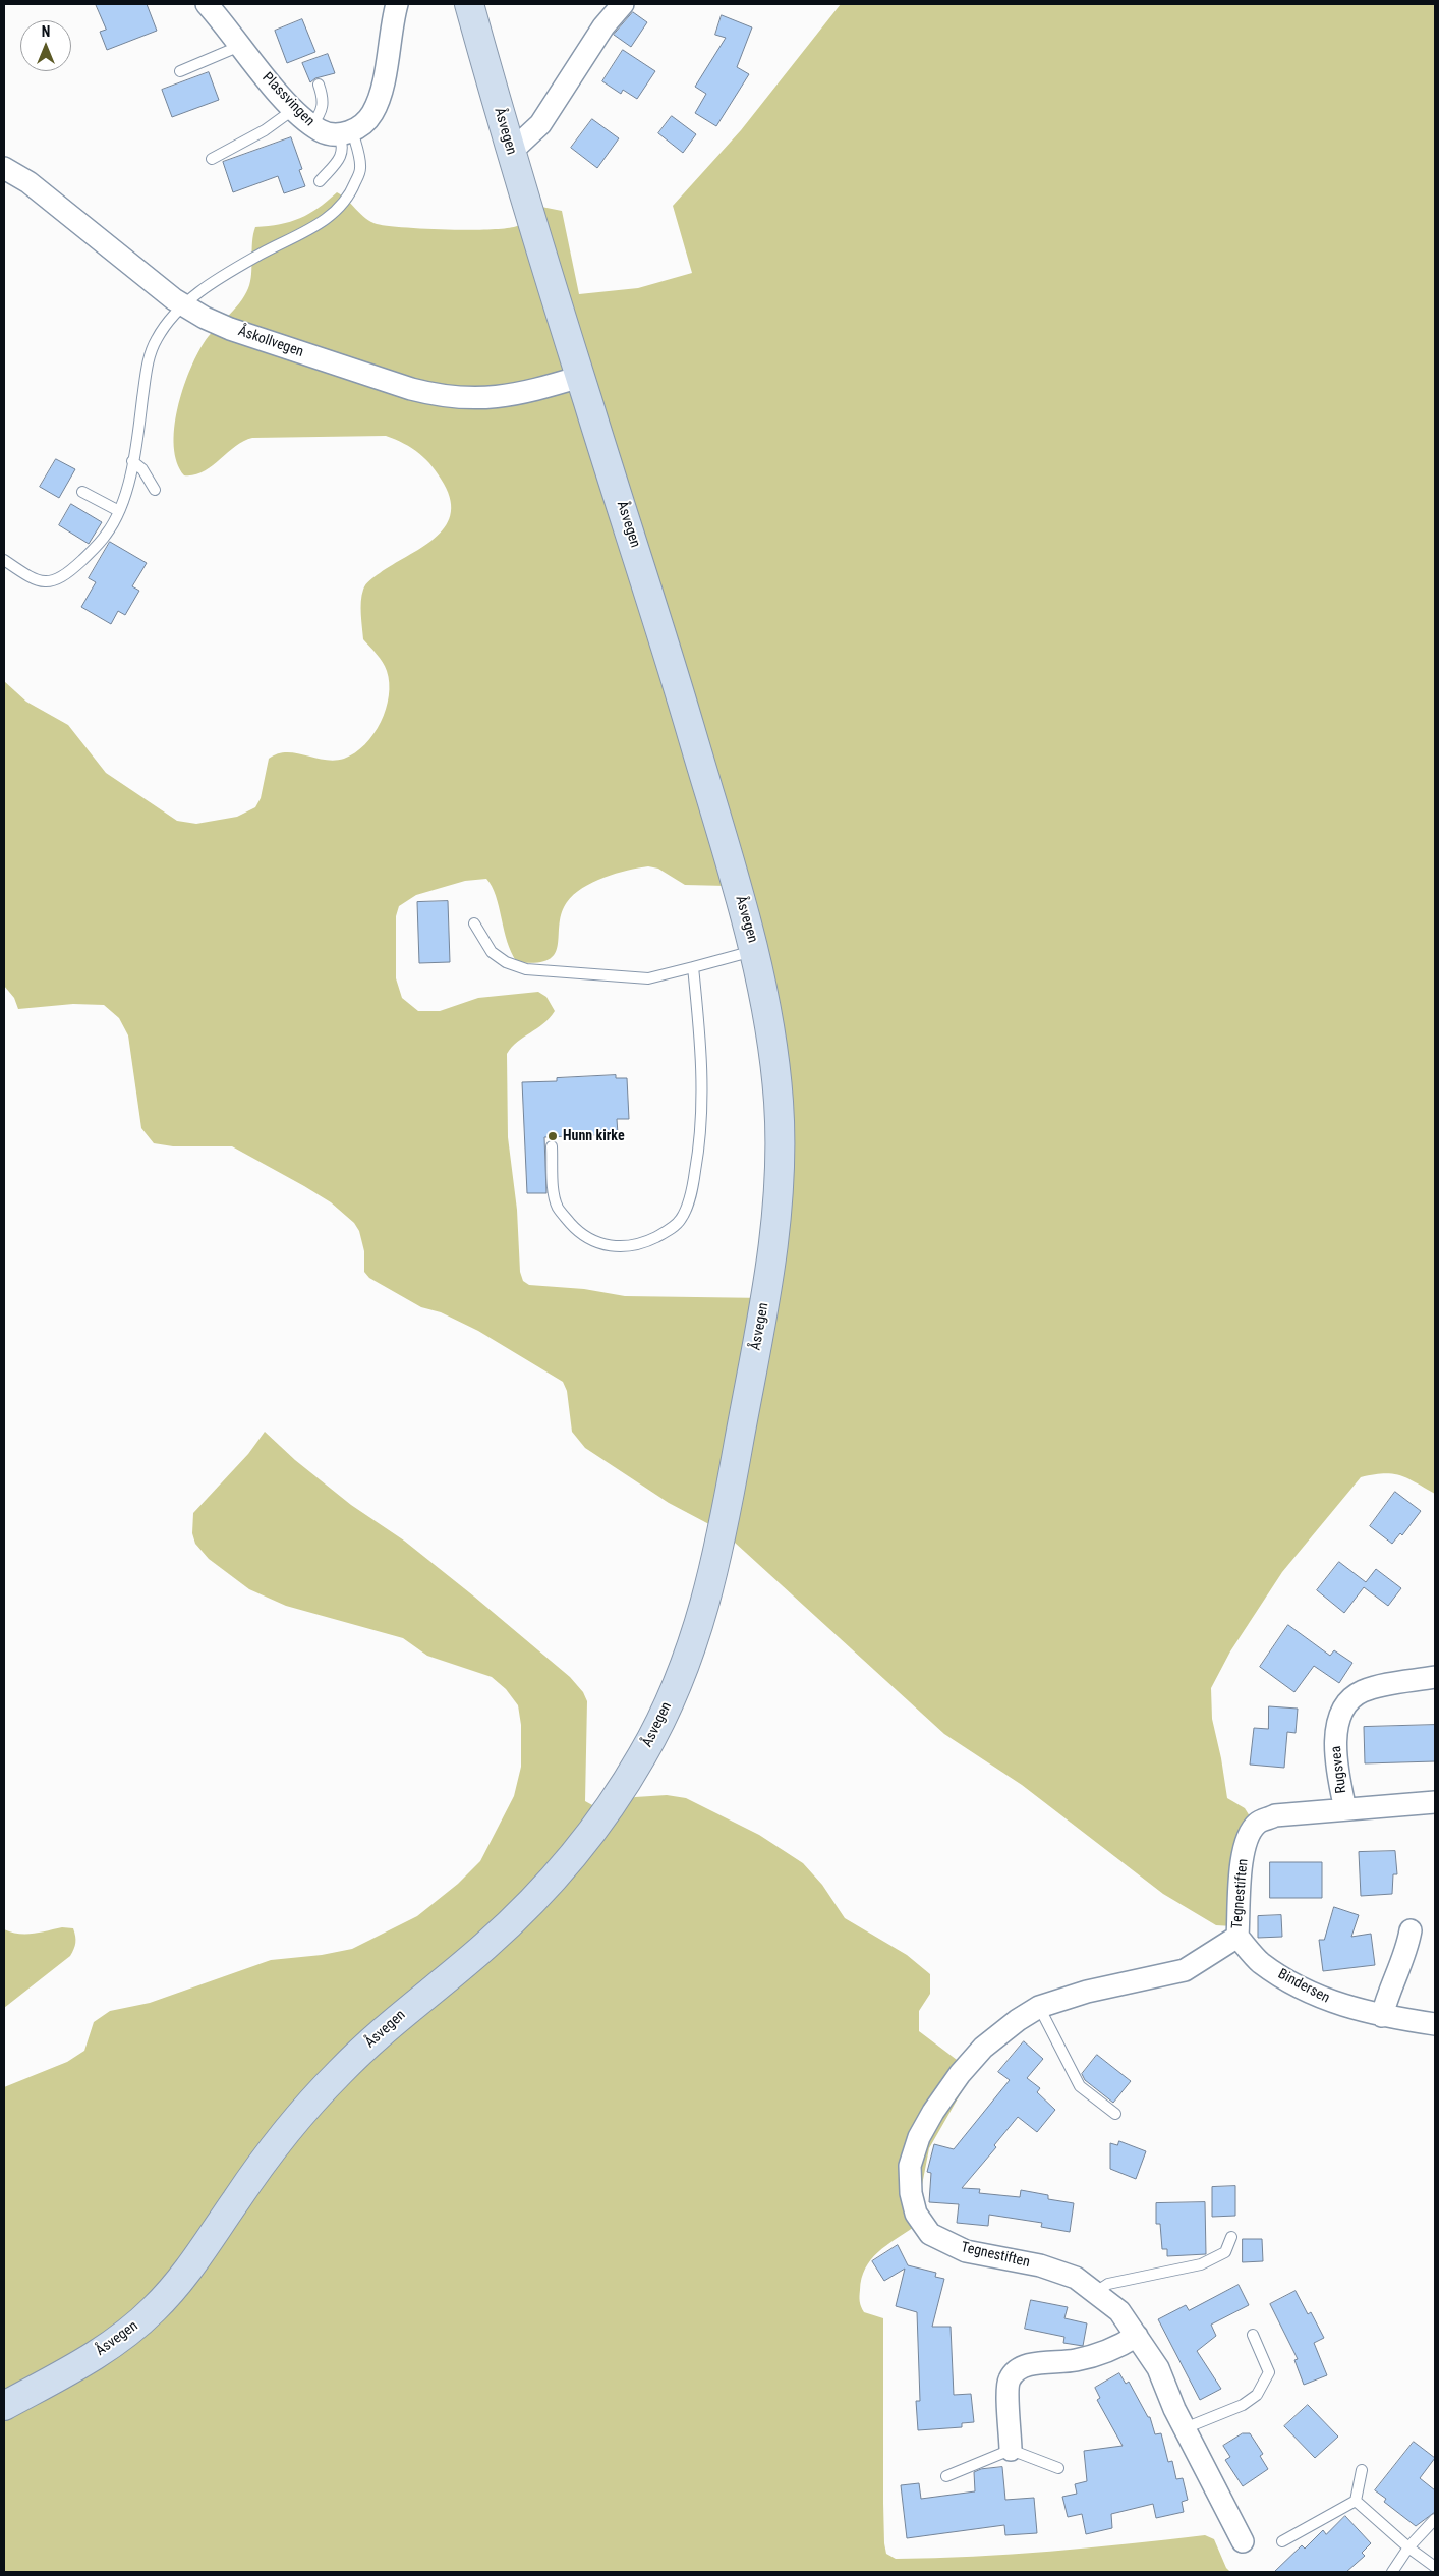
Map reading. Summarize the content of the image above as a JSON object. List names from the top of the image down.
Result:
{
  "streets": {
    "main road": ["Åsvegen"],
    "street": [
      "Plassvingen",
      "Åskollvegen",
      "Rugsvea",
      "Tegnestiften",
      "Bindersen"
    ]
  },
  "crossings": [
    ["Åsvegen", "Åskollvegen"],
    ["Rugsvea", "Tegnestiften"],
    ["Tegnestiften", "Bindersen"]
  ],
  "places": ["Hunn kirke"],
  "north": "top"
}
